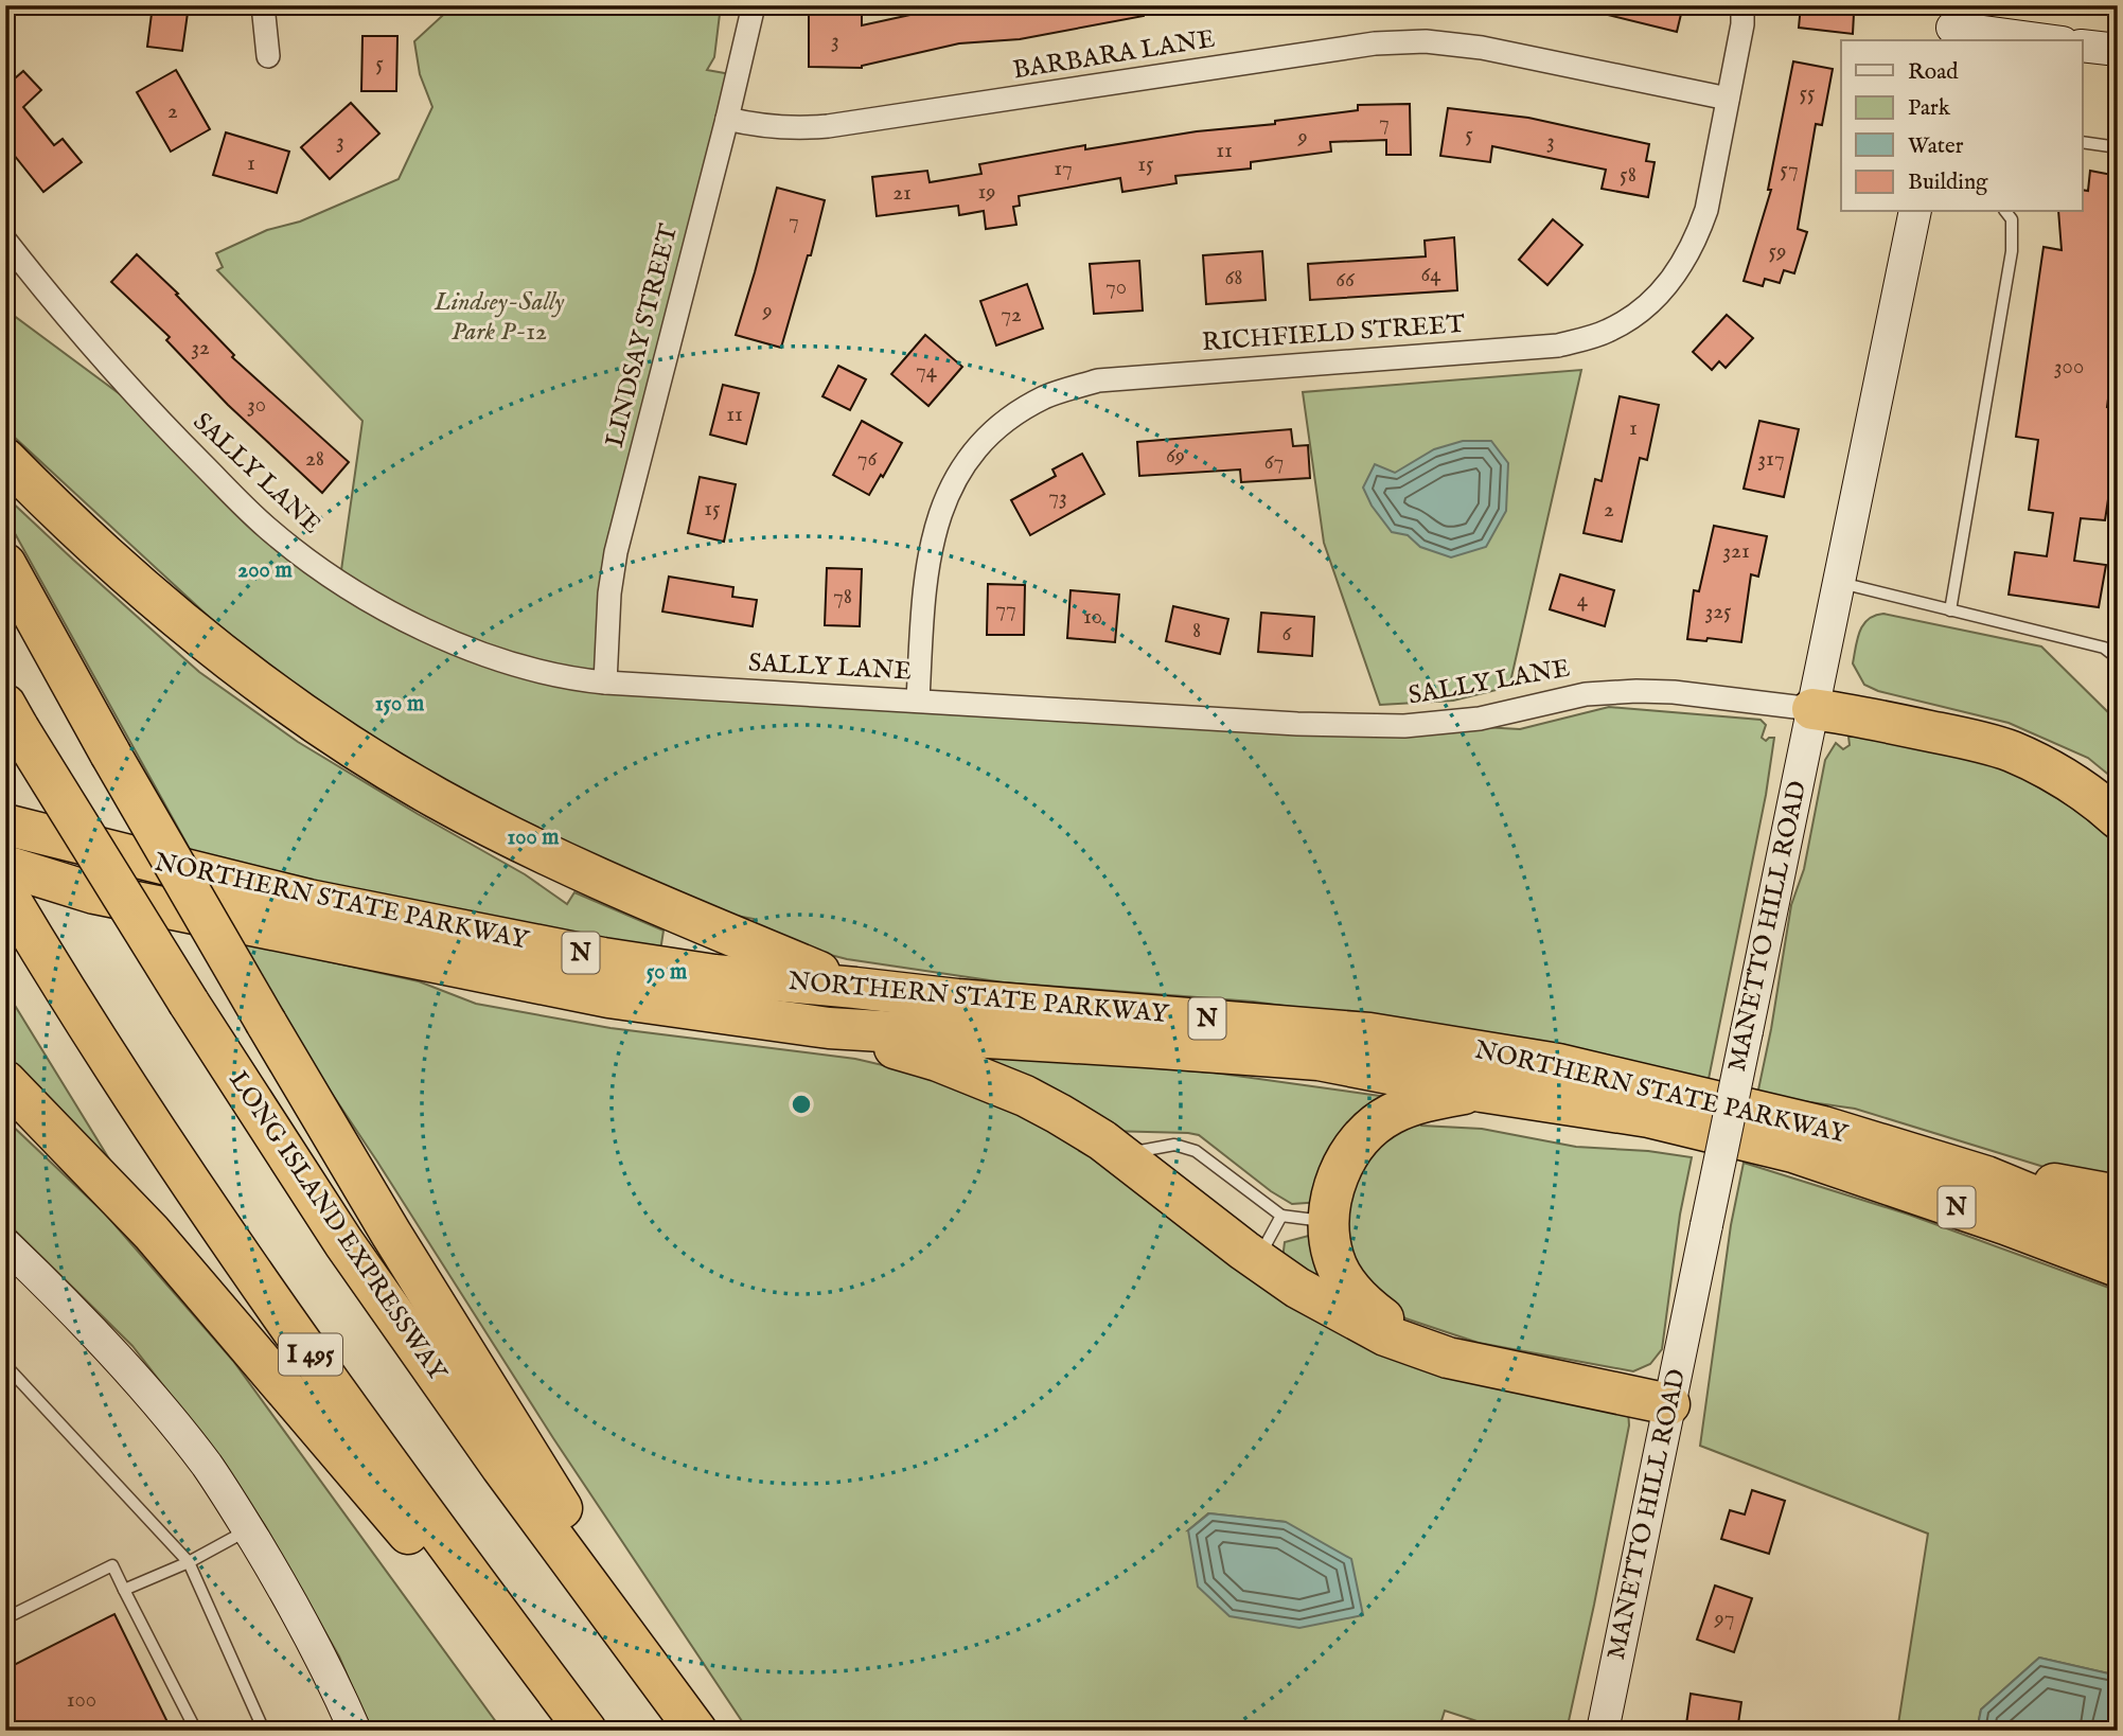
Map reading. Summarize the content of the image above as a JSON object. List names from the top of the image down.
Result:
{
  "streets": {
    "highway": [
      "NORTHERN STATE PARKWAY",
      "N",
      "LONG ISLAND EXPRESSWAY",
      "I 495"
    ],
    "main road": ["MANETTO HILL ROAD"],
    "street": [
      "BARBARA LANE",
      "RICHFIELD STREET",
      "LINDSAY STREET",
      "SALLY LANE"
    ]
  },
  "crossings": [
    ["BARBARA LANE", "RICHFIELD STREET"],
    ["BARBARA LANE", "LINDSAY STREET"],
    ["RICHFIELD STREET", "SALLY LANE"],
    ["LINDSAY STREET", "SALLY LANE"],
    ["SALLY LANE", "MANETTO HILL ROAD"]
  ],
  "parks": ["Lindsey-Sally Park P-12"],
  "house_numbers": [
    "3",
    "5",
    "55",
    "2",
    "7",
    "5",
    "9",
    "3",
    "3",
    "11",
    "1",
    "15",
    "17",
    "57",
    "58",
    "19",
    "21",
    "7",
    "59",
    "64",
    "68",
    "66",
    "70",
    "9",
    "72",
    "32",
    "300",
    "74",
    "30",
    "11",
    "1",
    "69",
    "28",
    "76",
    "317",
    "67",
    "73",
    "15",
    "2",
    "321",
    "78",
    "4",
    "77",
    "325",
    "10",
    "8",
    "6",
    "97",
    "100"
  ],
  "legend": [
    "Road",
    "Park",
    "Water",
    "Building"
  ],
  "rings": [
    "200 m",
    "150 m",
    "100 m",
    "50 m"
  ]
}
